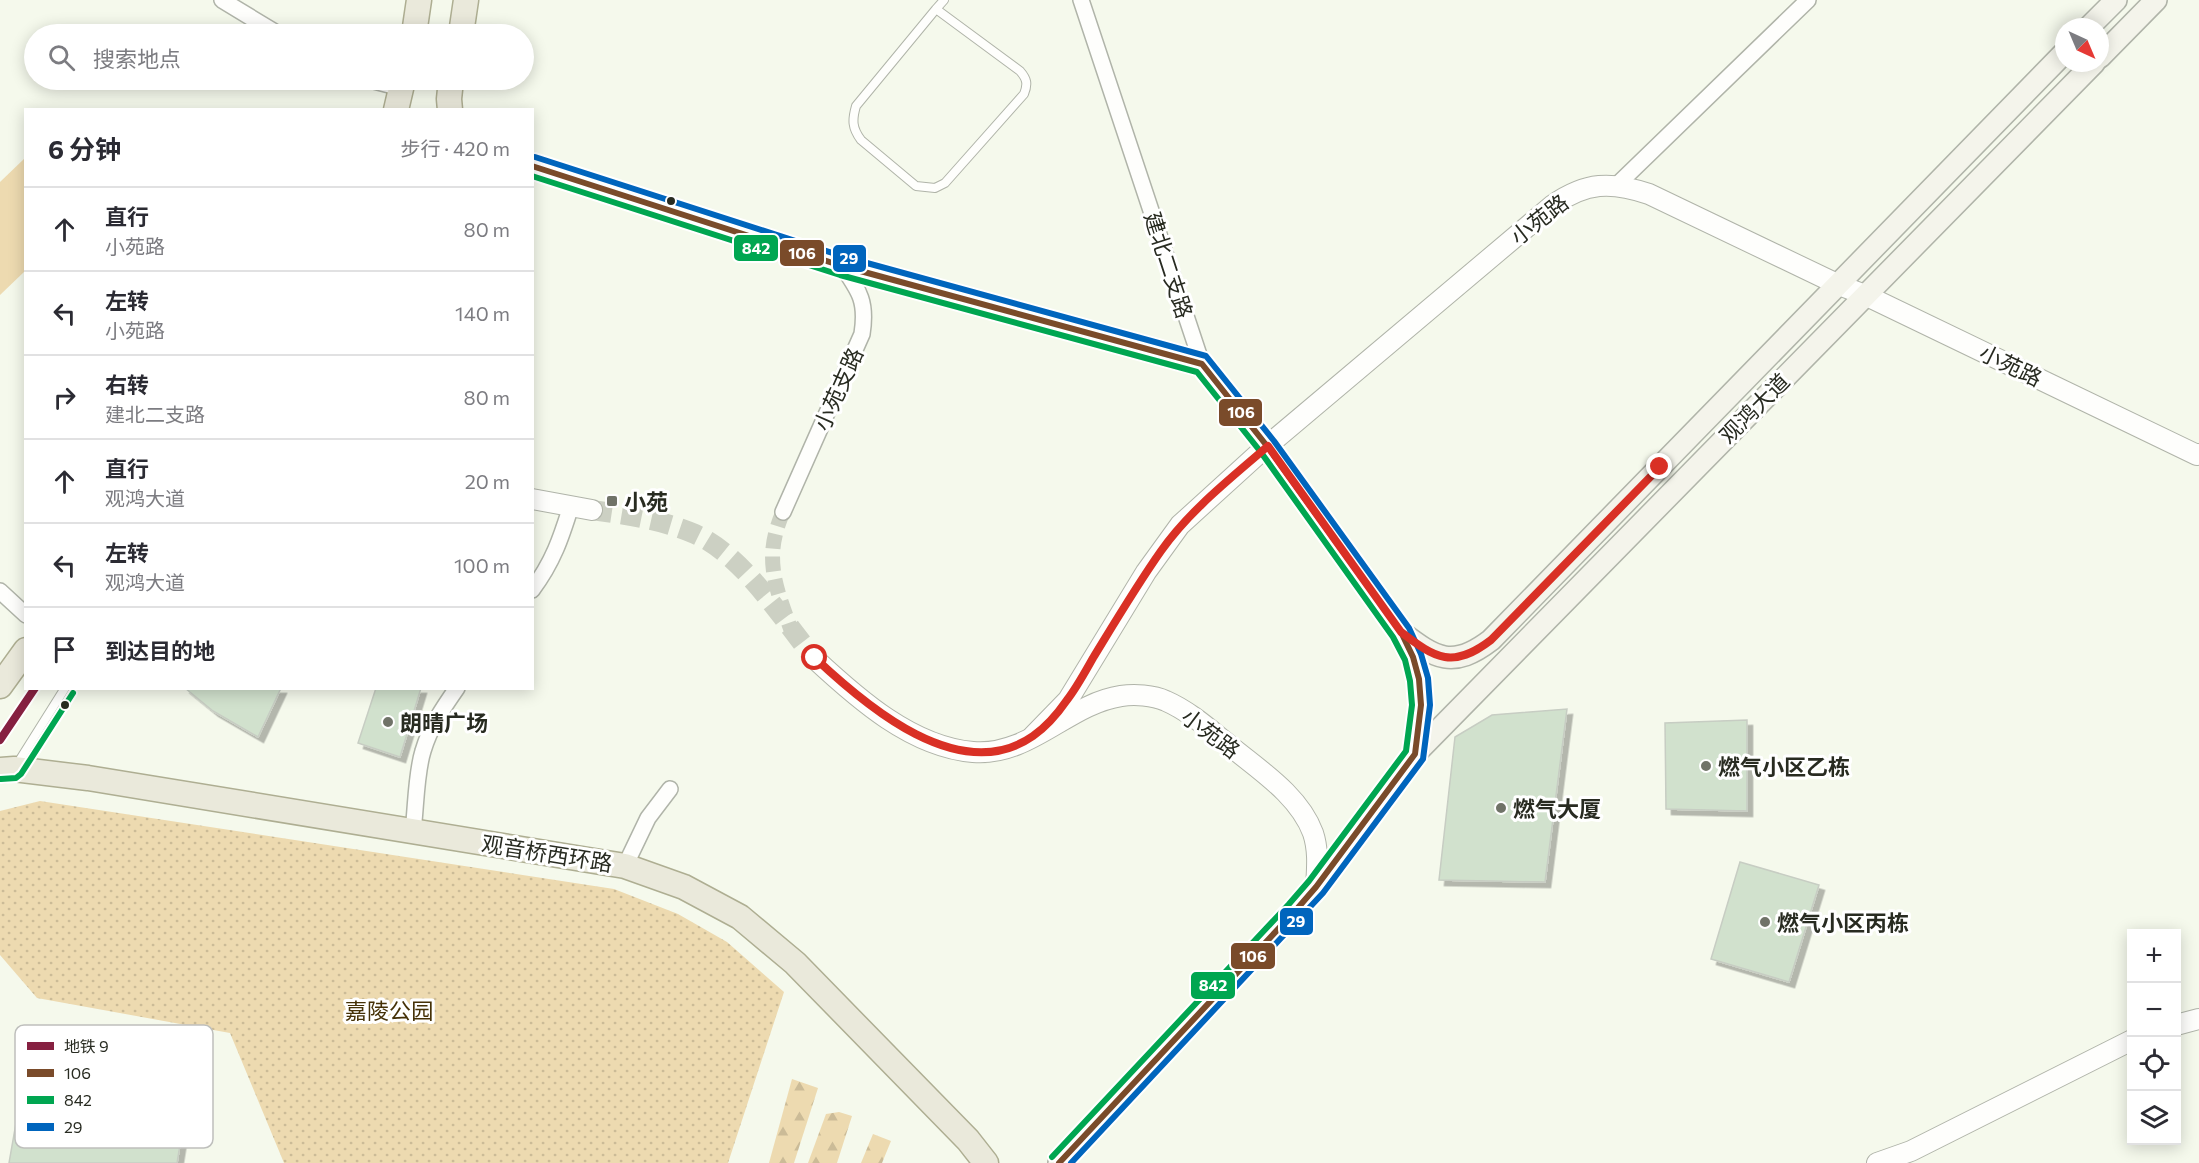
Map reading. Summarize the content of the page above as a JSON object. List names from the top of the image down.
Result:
{
  "streets": {
    "main road": ["建北二支路", "观鸿大道", "观音桥西环路"],
    "street": ["小苑路", "小苑支路"]
  },
  "crossings": [
    ["小苑路", "建北二支路"],
    ["小苑路", "观鸿大道"],
    ["建北二支路", "观鸿大道"]
  ],
  "parks": ["嘉陵公园"],
  "places": {
    "transit": ["小苑"],
    "other": [
      "朗晴广场",
      "燃气小区乙栋",
      "燃气大厦",
      "燃气小区丙栋"
    ]
  },
  "lines": [
    "transit line 29",
    "transit line 106",
    "transit line 842",
    "metro line 9"
  ],
  "legend": [
    "地铁 9",
    "106",
    "842",
    "29"
  ],
  "north": "bottom right",
  "page": {
    "search": "搜索地点",
    "heading": ["6 分钟", "步行 · 420 m"],
    "list": [
      ["直行", "小苑路", "80 m"],
      ["左转", "小苑路", "140 m"],
      ["右转", "建北二支路", "80 m"],
      ["直行", "观鸿大道", "20 m"],
      ["左转", "观鸿大道", "100 m"],
      "到达目的地"
    ],
    "map_buttons": ["+", "−"]
  }
}
